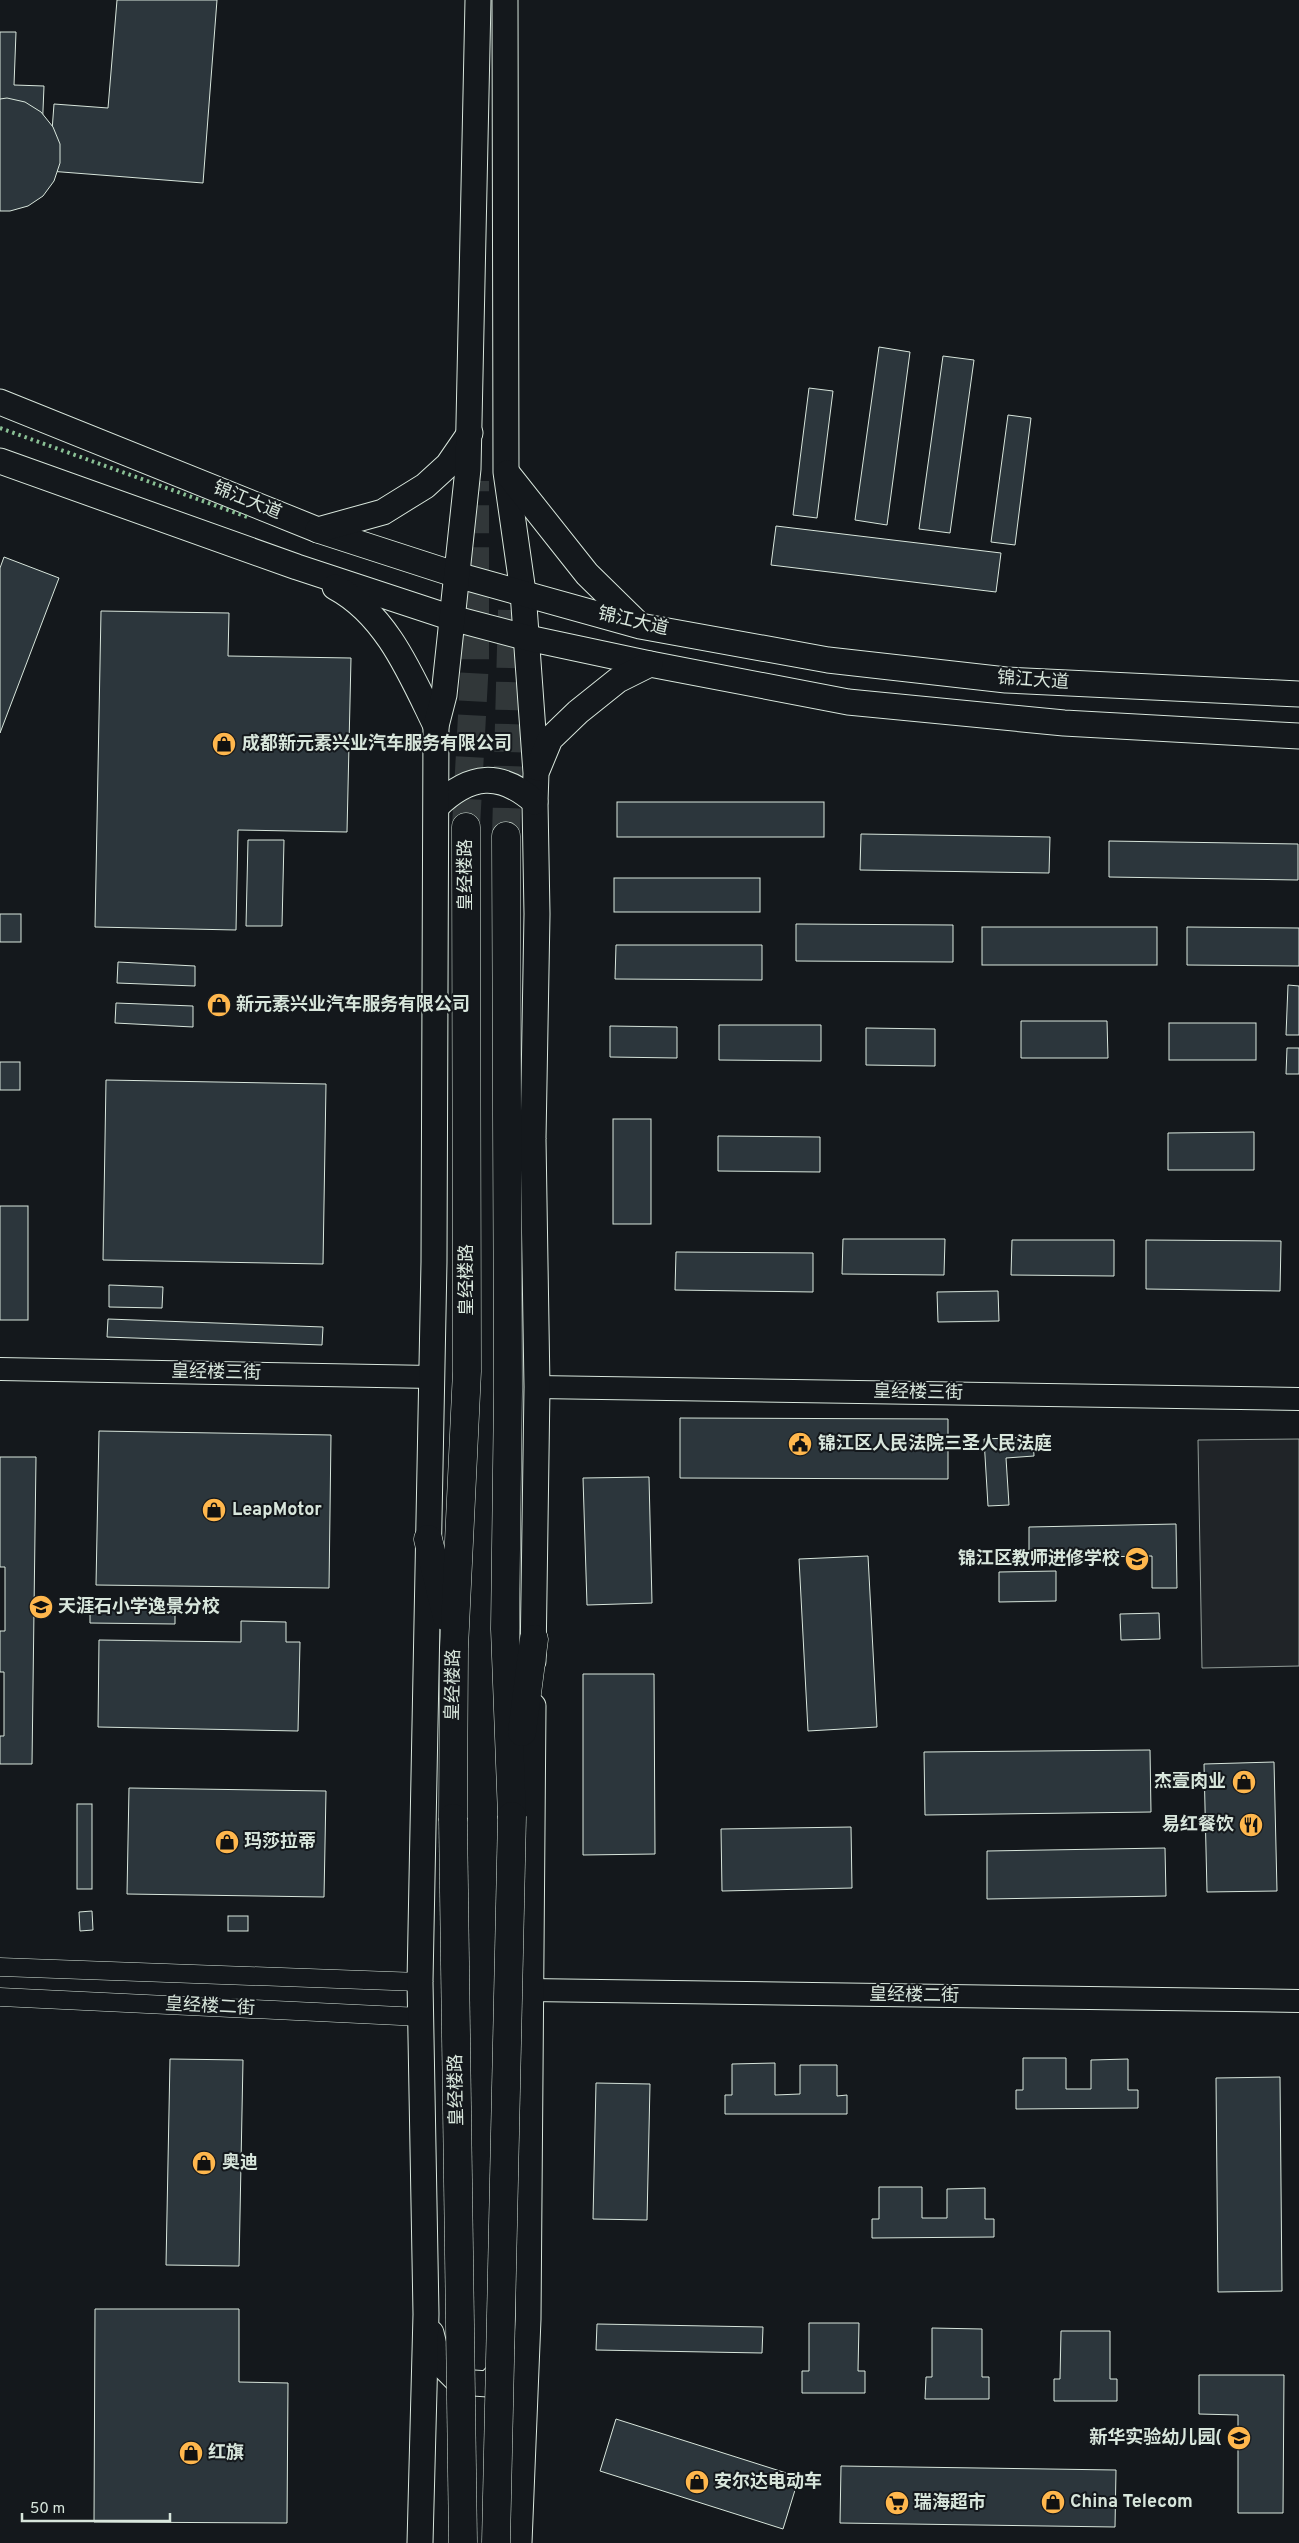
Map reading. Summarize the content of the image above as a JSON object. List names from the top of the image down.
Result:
{
  "streets": {
    "highway": ["皇经楼路"],
    "main road": ["锦江大道"],
    "street": ["皇经楼三街", "皇经楼二街"]
  },
  "places": {
    "shop": [
      "成都新元素兴业汽车服务有限公司",
      "新元素兴业汽车服务有限公司",
      "LeapMotor",
      "杰壹肉业",
      "玛莎拉蒂",
      "奥迪",
      "红旗",
      "安尔达电动车",
      "China Telecom"
    ],
    "public building": ["锦江区人民法院三圣人民法庭"],
    "school or university": ["锦江区教师进修学校", "天涯石小学逸景分校", "新华实验幼儿园("],
    "restaurant": ["易红餐饮"],
    "supermarket": ["瑞海超市"]
  },
  "scale_bar": "50 m"
}
